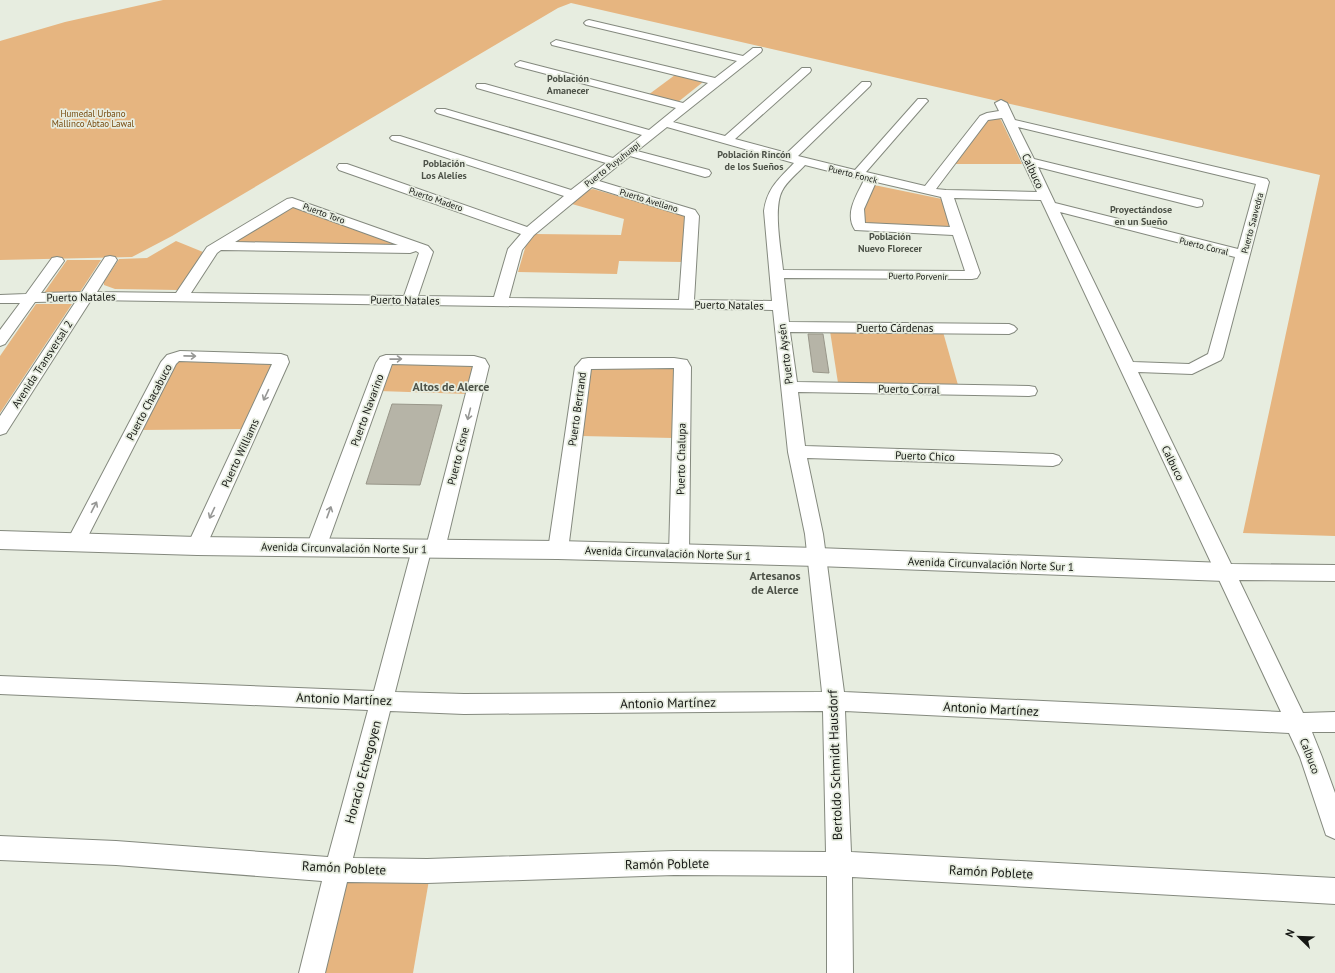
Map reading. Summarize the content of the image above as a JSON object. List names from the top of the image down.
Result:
{
  "streets": {
    "street": [
      "Puerto Puyuhuapi",
      "Calbuco",
      "Puerto Fonck",
      "Puerto Madero",
      "Puerto Avellano",
      "Puerto Toro",
      "Puerto Saavedra",
      "Puerto Corral",
      "Puerto Porvenir",
      "Puerto Natales",
      "Puerto Cárdenas",
      "Puerto Aysén",
      "Avenida Transversal 2",
      "Puerto Chacabuco",
      "Puerto Bertrand",
      "Puerto Navarino",
      "Puerto Williams",
      "Puerto Cisne",
      "Puerto Chico",
      "Puerto Chalupa",
      "Avenida Circunvalación Norte Sur 1",
      "Antonio Martínez",
      "Bertoldo Schmidt Hausdorf",
      "Horacio Echegoyen",
      "Ramón Poblete"
    ]
  },
  "crossings": [
    ["Puerto Puyuhuapi", "Puerto Fonck"],
    ["Puerto Puyuhuapi", "Puerto Madero"],
    ["Puerto Puyuhuapi", "Puerto Avellano"],
    ["Puerto Puyuhuapi", "Puerto Natales"],
    ["Calbuco", "Puerto Fonck"],
    ["Calbuco", "Puerto Saavedra"],
    ["Calbuco", "Puerto Corral"],
    ["Calbuco", "Avenida Circunvalación Norte Sur 1"],
    ["Calbuco", "Antonio Martínez"],
    ["Puerto Fonck", "Puerto Corral"],
    ["Puerto Fonck", "Puerto Porvenir"],
    ["Puerto Fonck", "Puerto Aysén"],
    ["Puerto Avellano", "Puerto Natales"],
    ["Puerto Toro", "Puerto Natales"],
    ["Puerto Saavedra", "Puerto Corral"],
    ["Puerto Corral", "Puerto Aysén"],
    ["Puerto Porvenir", "Puerto Aysén"],
    ["Puerto Natales", "Puerto Aysén"],
    ["Puerto Natales", "Avenida Transversal 2"],
    ["Puerto Cárdenas", "Puerto Aysén"],
    ["Puerto Aysén", "Puerto Chico"],
    ["Puerto Aysén", "Avenida Circunvalación Norte Sur 1"],
    ["Puerto Aysén", "Bertoldo Schmidt Hausdorf"],
    ["Puerto Chacabuco", "Puerto Williams"],
    ["Puerto Chacabuco", "Avenida Circunvalación Norte Sur 1"],
    ["Puerto Bertrand", "Puerto Chalupa"],
    ["Puerto Bertrand", "Avenida Circunvalación Norte Sur 1"],
    ["Puerto Navarino", "Puerto Cisne"],
    ["Puerto Navarino", "Avenida Circunvalación Norte Sur 1"],
    ["Puerto Williams", "Avenida Circunvalación Norte Sur 1"],
    ["Puerto Cisne", "Avenida Circunvalación Norte Sur 1"],
    ["Puerto Cisne", "Horacio Echegoyen"],
    ["Puerto Chalupa", "Avenida Circunvalación Norte Sur 1"],
    ["Avenida Circunvalación Norte Sur 1", "Bertoldo Schmidt Hausdorf"],
    ["Avenida Circunvalación Norte Sur 1", "Horacio Echegoyen"],
    ["Antonio Martínez", "Bertoldo Schmidt Hausdorf"],
    ["Antonio Martínez", "Horacio Echegoyen"],
    ["Bertoldo Schmidt Hausdorf", "Ramón Poblete"],
    ["Horacio Echegoyen", "Ramón Poblete"]
  ],
  "one_way": ["Puerto Navarino", "Puerto Williams", "Puerto Cisne"],
  "districts": [
    "Población Amanecer",
    "Población Rincón de los Sueños",
    "Población Los Alelíes",
    "Proyectándose en un Sueño",
    "Población Nuevo Florecer",
    "Altos de Alerce",
    "Artesanos de Alerce"
  ],
  "parks": ["Humedal Urbano Mallinco Abtao Lawal"],
  "north": "top left"
}
